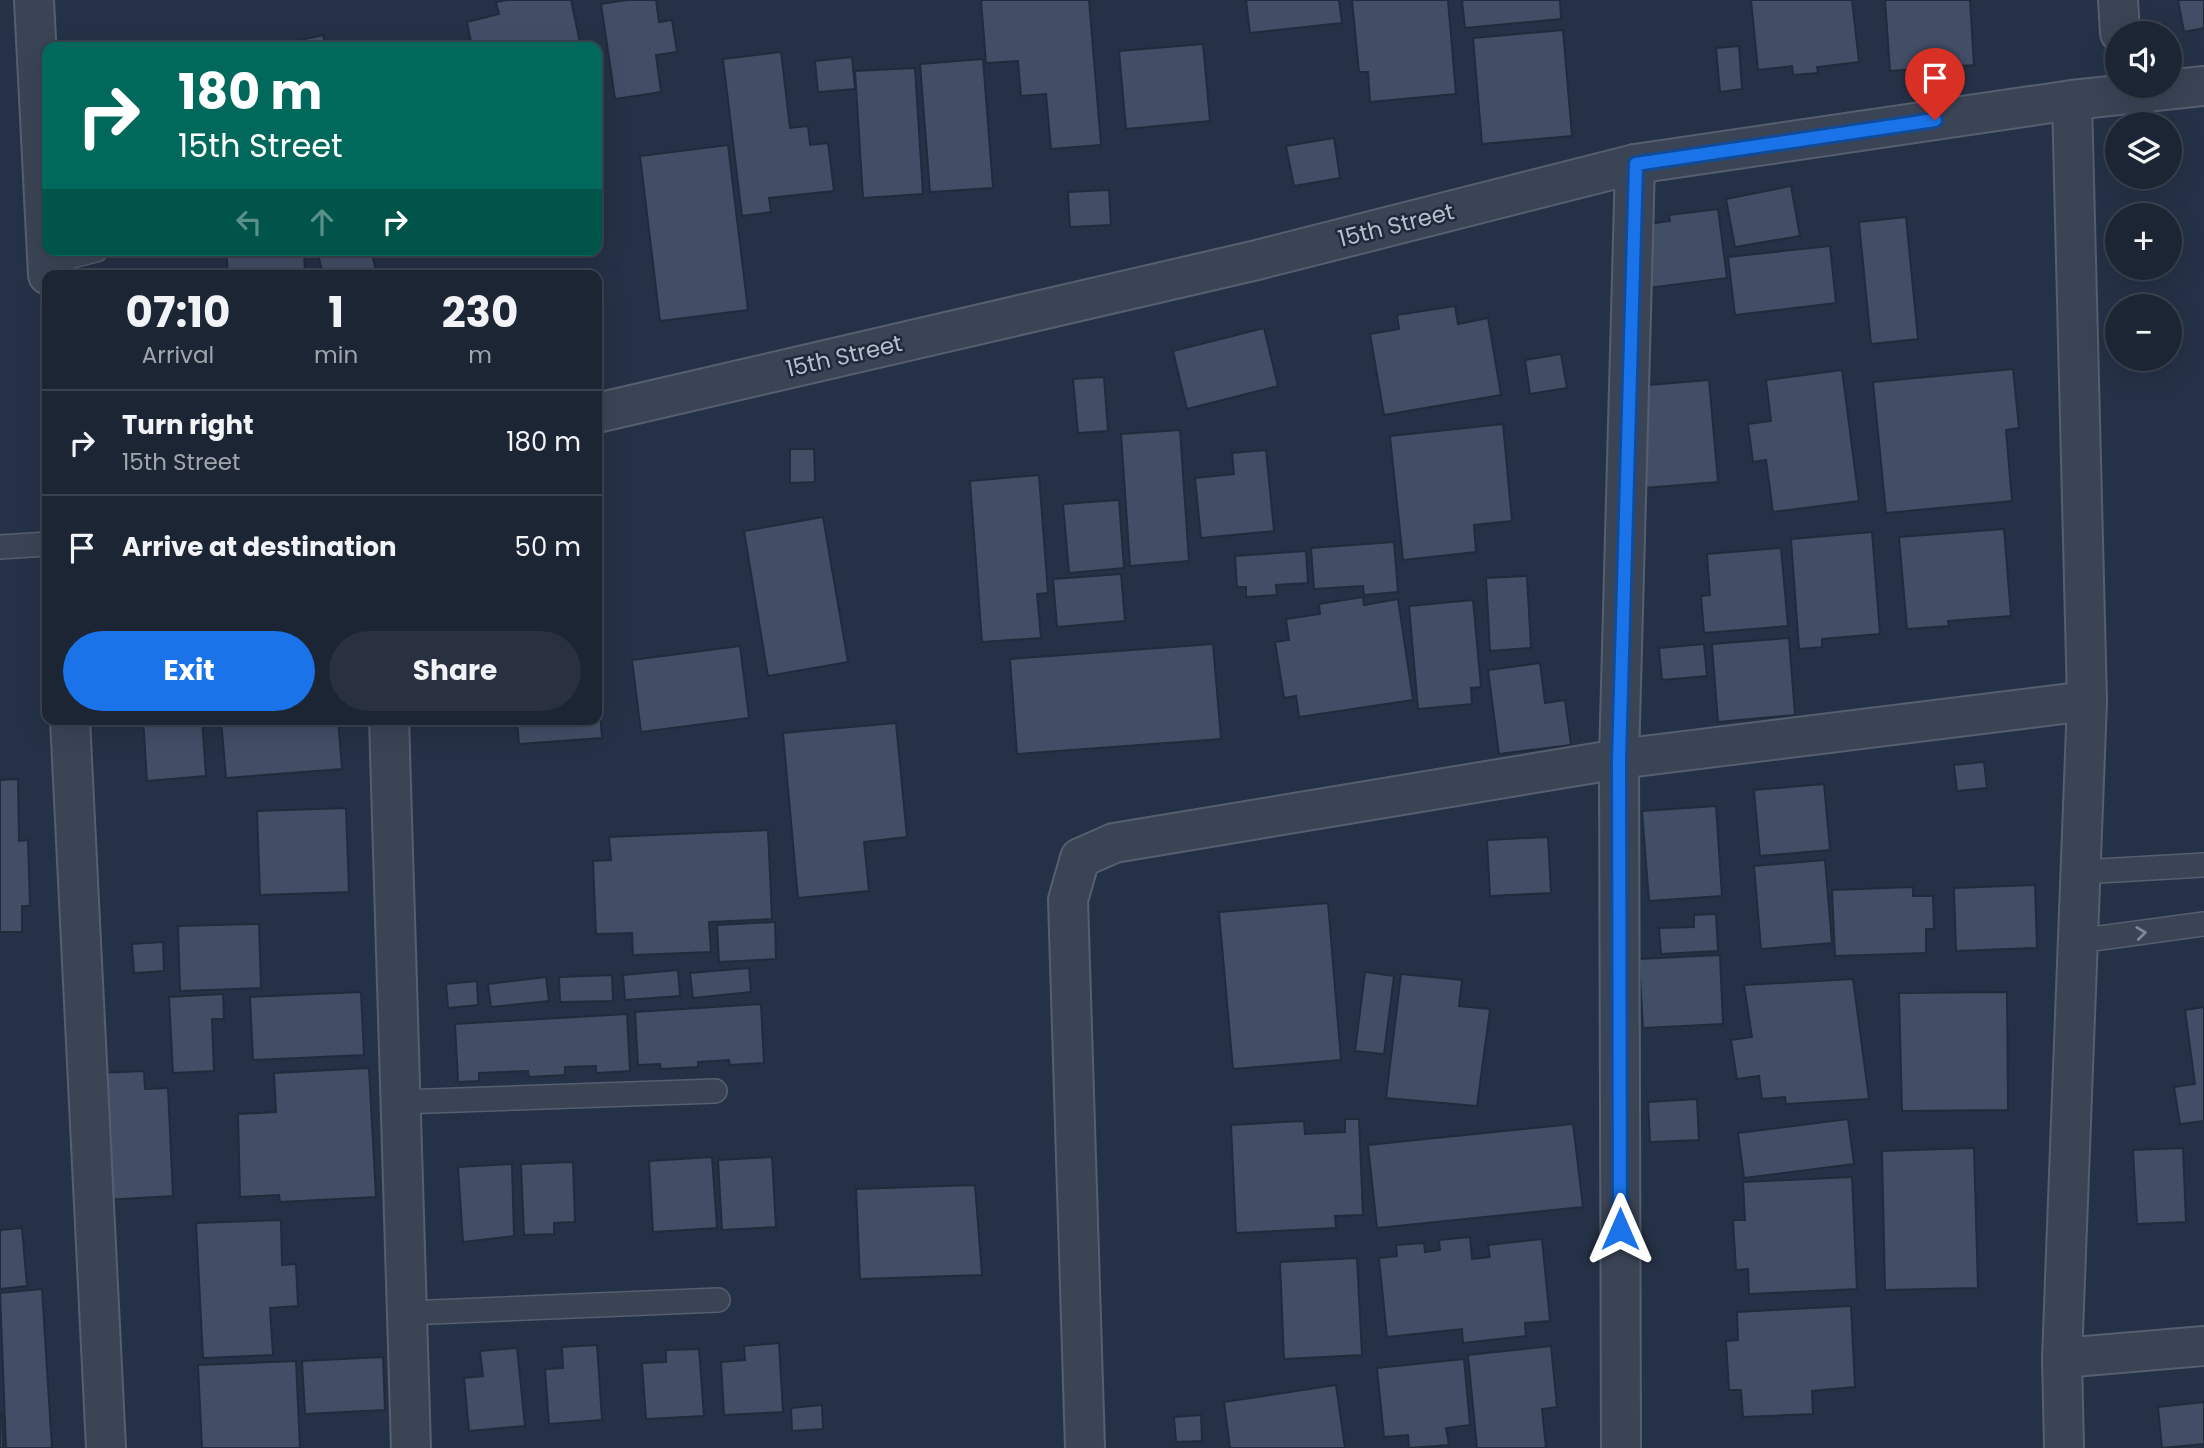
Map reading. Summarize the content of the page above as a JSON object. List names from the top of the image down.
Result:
{
  "streets": {
    "street": ["15th Street"]
  },
  "page": {
    "map_buttons": ["+", "−"],
    "turn": ["180 m", "15th Street"],
    "eta": [
      "07:10",
      "Arrival",
      "1",
      "min",
      "230",
      "m"
    ],
    "list": [
      {
        "name": "Turn right",
        "note": "15th Street",
        "value": "180 m"
      },
      {
        "name": "Arrive at destination",
        "value": "50 m"
      }
    ],
    "buttons": ["Exit", "Share"]
  }
}
